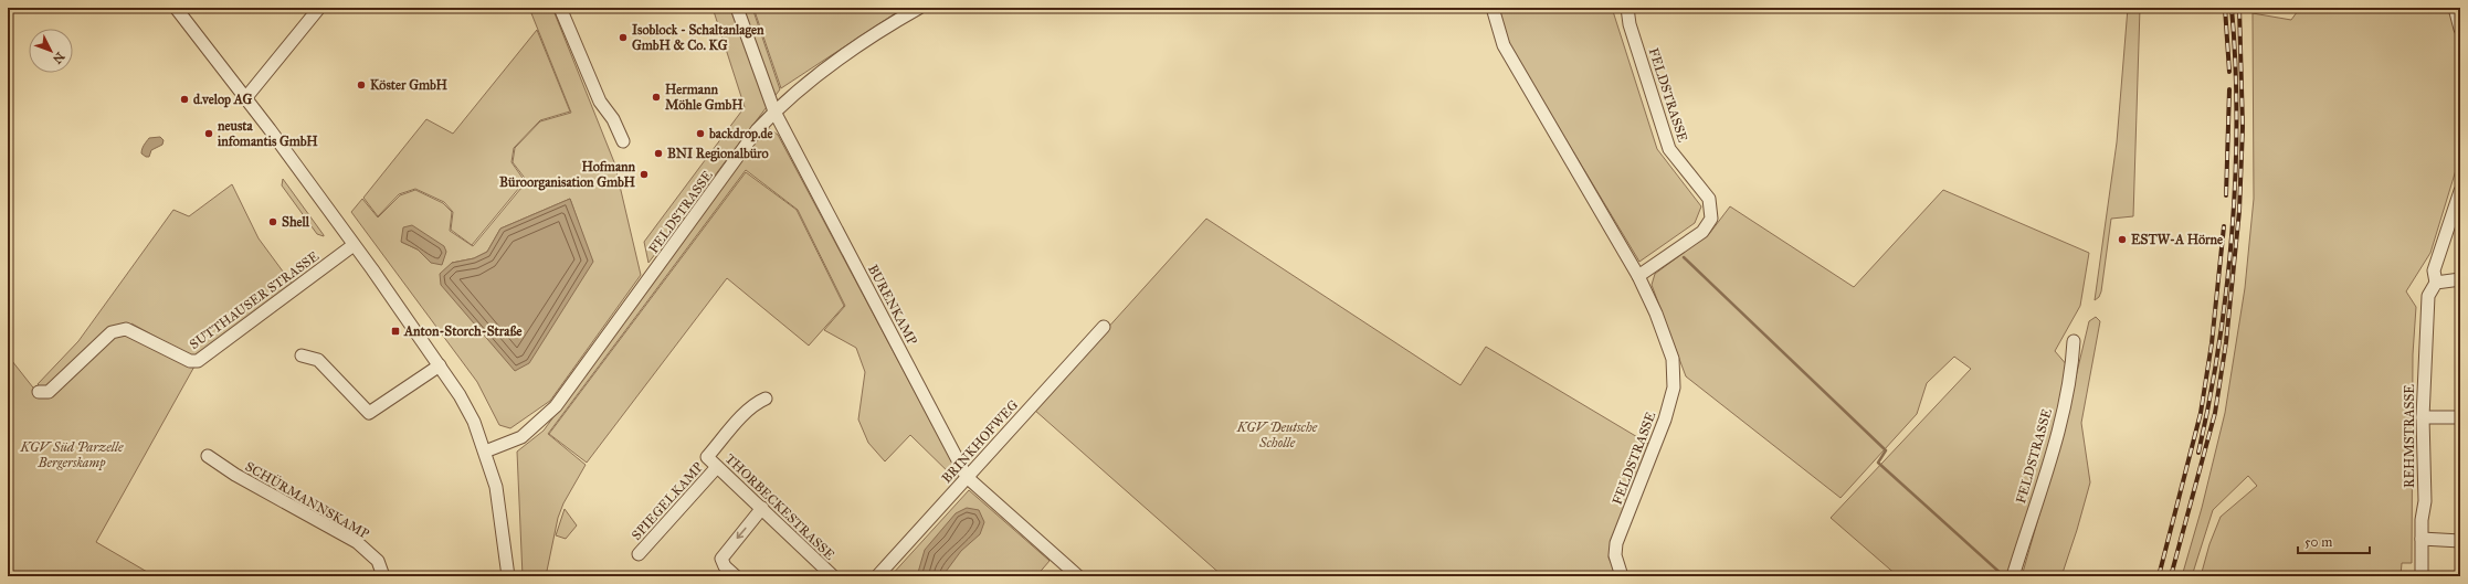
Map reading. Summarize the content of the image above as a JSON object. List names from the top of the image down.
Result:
{
  "streets": {
    "street": [
      "FELDSTRASSE",
      "SUTTHAUSER STRASSE",
      "BURENKAMP",
      "REHMSTRASSE",
      "BRINKHOFWEG",
      "SCHÜRMANNSKAMP",
      "SPIEGELKAMP",
      "THORBECKESTRASSE"
    ]
  },
  "crossings": [
    ["FELDSTRASSE", "BURENKAMP"],
    ["BURENKAMP", "BRINKHOFWEG"],
    ["SPIEGELKAMP", "THORBECKESTRASSE"]
  ],
  "parks": ["KGV Deutsche Scholle", "KGV Süd Parzelle Bergerskamp"],
  "places": {
    "other": [
      "Isoblock - Schaltanlagen GmbH & Co. KG",
      "Köster GmbH",
      "Hermann Möhle GmbH",
      "d.velop AG",
      "neusta infomantis GmbH",
      "backdrop.de",
      "BNI Regionalbüro",
      "Hofmann Büroorganisation GmbH",
      "Shell",
      "ESTW-A Hörne"
    ],
    "transit": ["Anton-Storch-Straße"]
  },
  "scale_bar": "50 m",
  "north": "bottom right"
}
